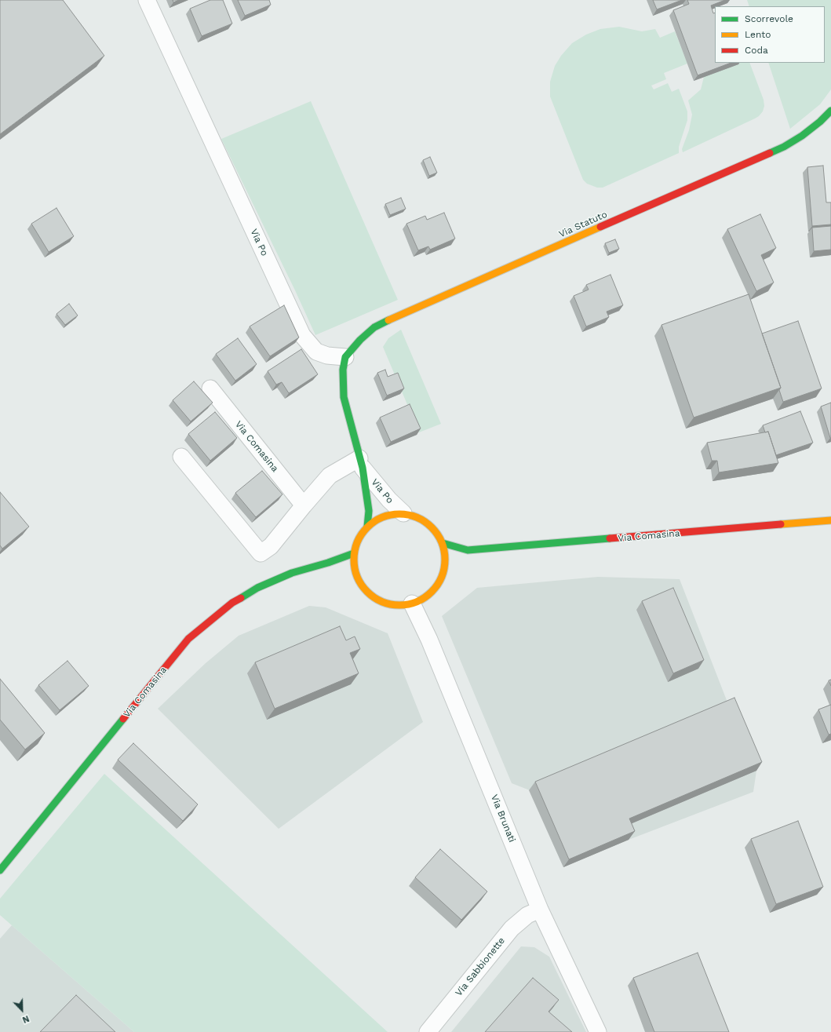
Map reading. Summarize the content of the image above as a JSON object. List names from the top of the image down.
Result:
{
  "streets": {
    "main road": ["Via Statuto", "Via Po", "Via Comasina"],
    "street": ["Via Brunati", "Via Sabbionette"]
  },
  "crossings": [
    ["Via Statuto", "Via Po"],
    ["Via Po", "Via Comasina"],
    ["Via Po", "Via Brunati"],
    ["Via Comasina", "Via Brunati"],
    ["Via Brunati", "Via Sabbionette"]
  ],
  "legend": ["Scorrevole", "Lento", "Coda"],
  "north": "bottom right"
}
